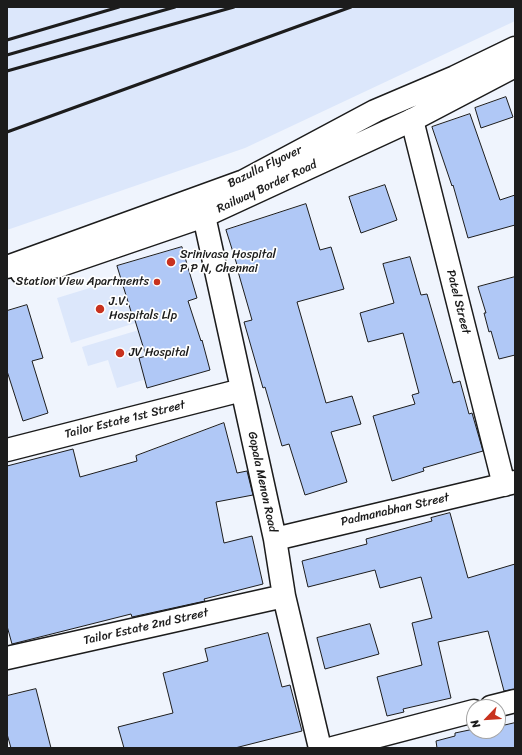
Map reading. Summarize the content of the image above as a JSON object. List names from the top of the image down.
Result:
{
  "streets": {
    "street": [
      "Bazulla Flyover",
      "Railway Border Road",
      "Patel Street",
      "Tailor Estate 1st Street",
      "Gopala Menon Road",
      "Padmanabhan Street",
      "Tailor Estate 2nd Street"
    ]
  },
  "crossings": [
    ["Bazulla Flyover", "Railway Border Road"],
    ["Railway Border Road", "Patel Street"],
    ["Railway Border Road", "Gopala Menon Road"],
    ["Patel Street", "Padmanabhan Street"],
    ["Tailor Estate 1st Street", "Gopala Menon Road"],
    ["Gopala Menon Road", "Padmanabhan Street"],
    ["Gopala Menon Road", "Tailor Estate 2nd Street"]
  ],
  "places": [
    "Srinivasa Hospital P P N, Chennai",
    "Station View Apartments",
    "J.V. Hospitals Llp",
    "JV Hospital"
  ],
  "north": "bottom left"
}
